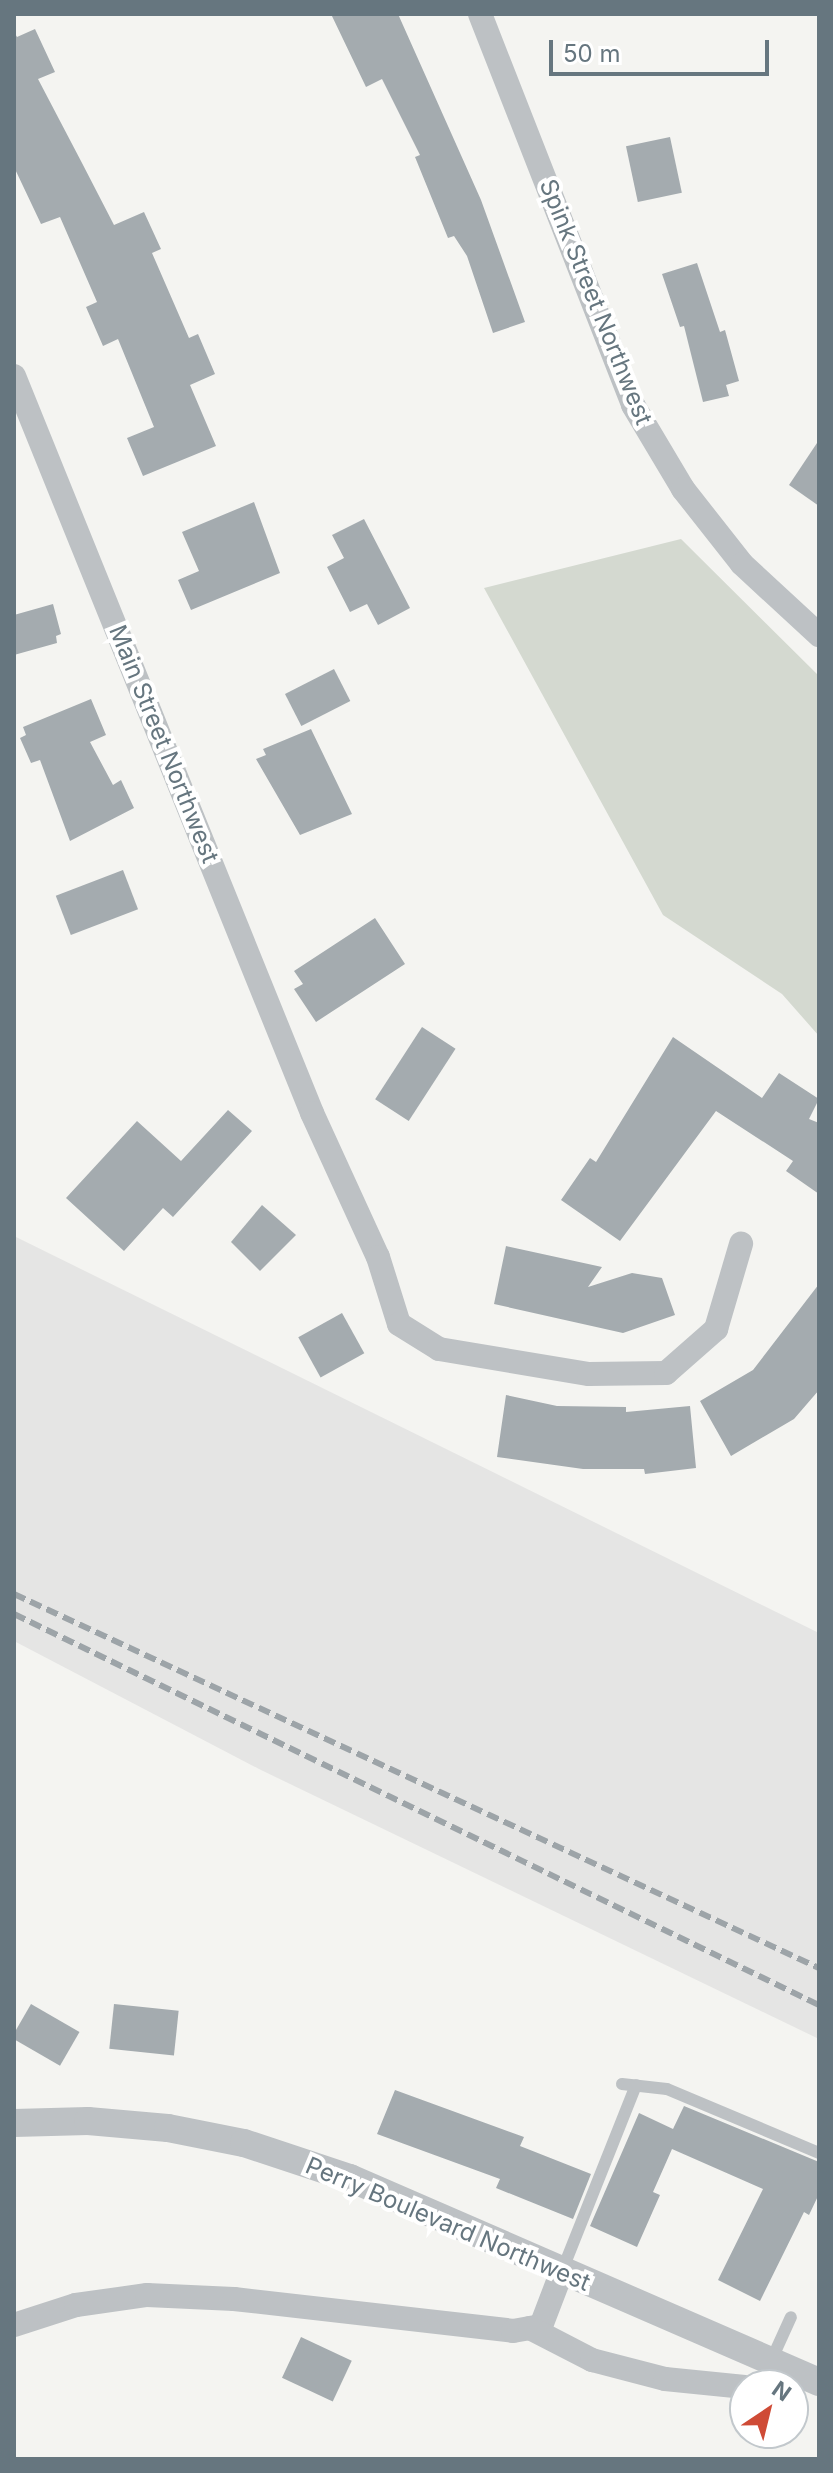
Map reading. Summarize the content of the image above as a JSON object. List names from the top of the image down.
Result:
{
  "streets": {
    "street": ["Spink Street Northwest", "Main Street Northwest", "Perry Boulevard Northwest"]
  },
  "scale_bar": "50 m",
  "north": "top right"
}
